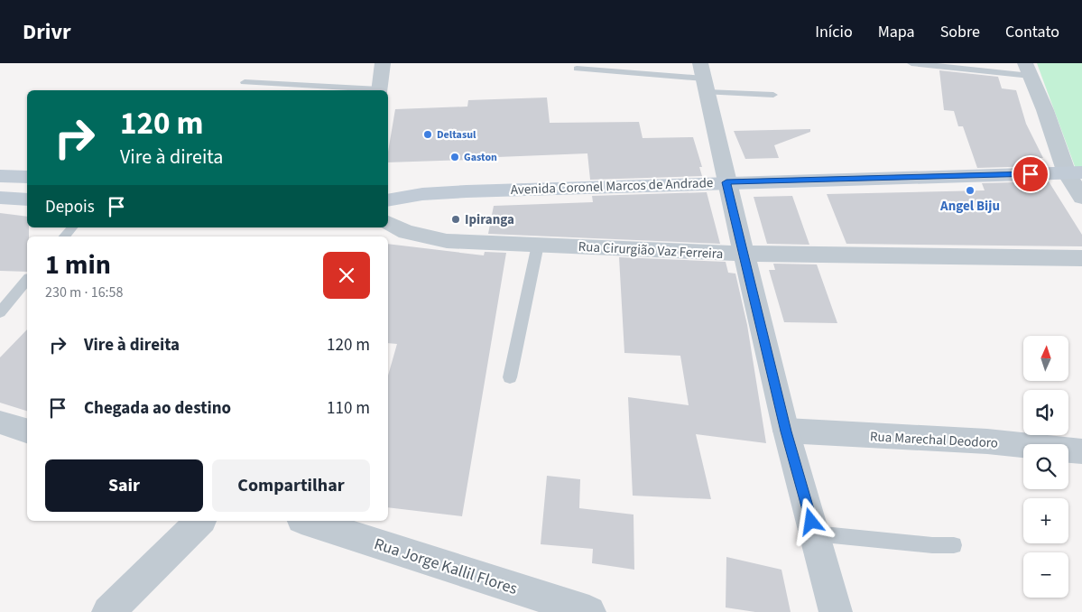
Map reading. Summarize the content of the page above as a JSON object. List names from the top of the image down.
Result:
{
  "streets": {
    "main road": ["Avenida Coronel Marcos de Andrade"],
    "street": ["Rua Cirurgião Vaz Ferreira", "Rua Marechal Deodoro", "Rua Jorge Kallil Flores"]
  },
  "places": [
    "Deltasul",
    "Gaston",
    "Angel Biju",
    "Ipiranga"
  ],
  "north": "top",
  "page": {
    "header": "Drivr",
    "nav": [
      "Início",
      "Mapa",
      "Sobre",
      "Contato"
    ],
    "turn": ["120 m", "Vire à direita"],
    "then": "Depois",
    "heading": ["1 min", "230 m · 16:58"],
    "list": [
      {
        "name": "Vire à direita",
        "value": "120 m"
      },
      {
        "name": "Chegada ao destino",
        "value": "110 m"
      }
    ],
    "map_buttons": ["+", "−"],
    "buttons": ["Sair", "Compartilhar"]
  }
}
